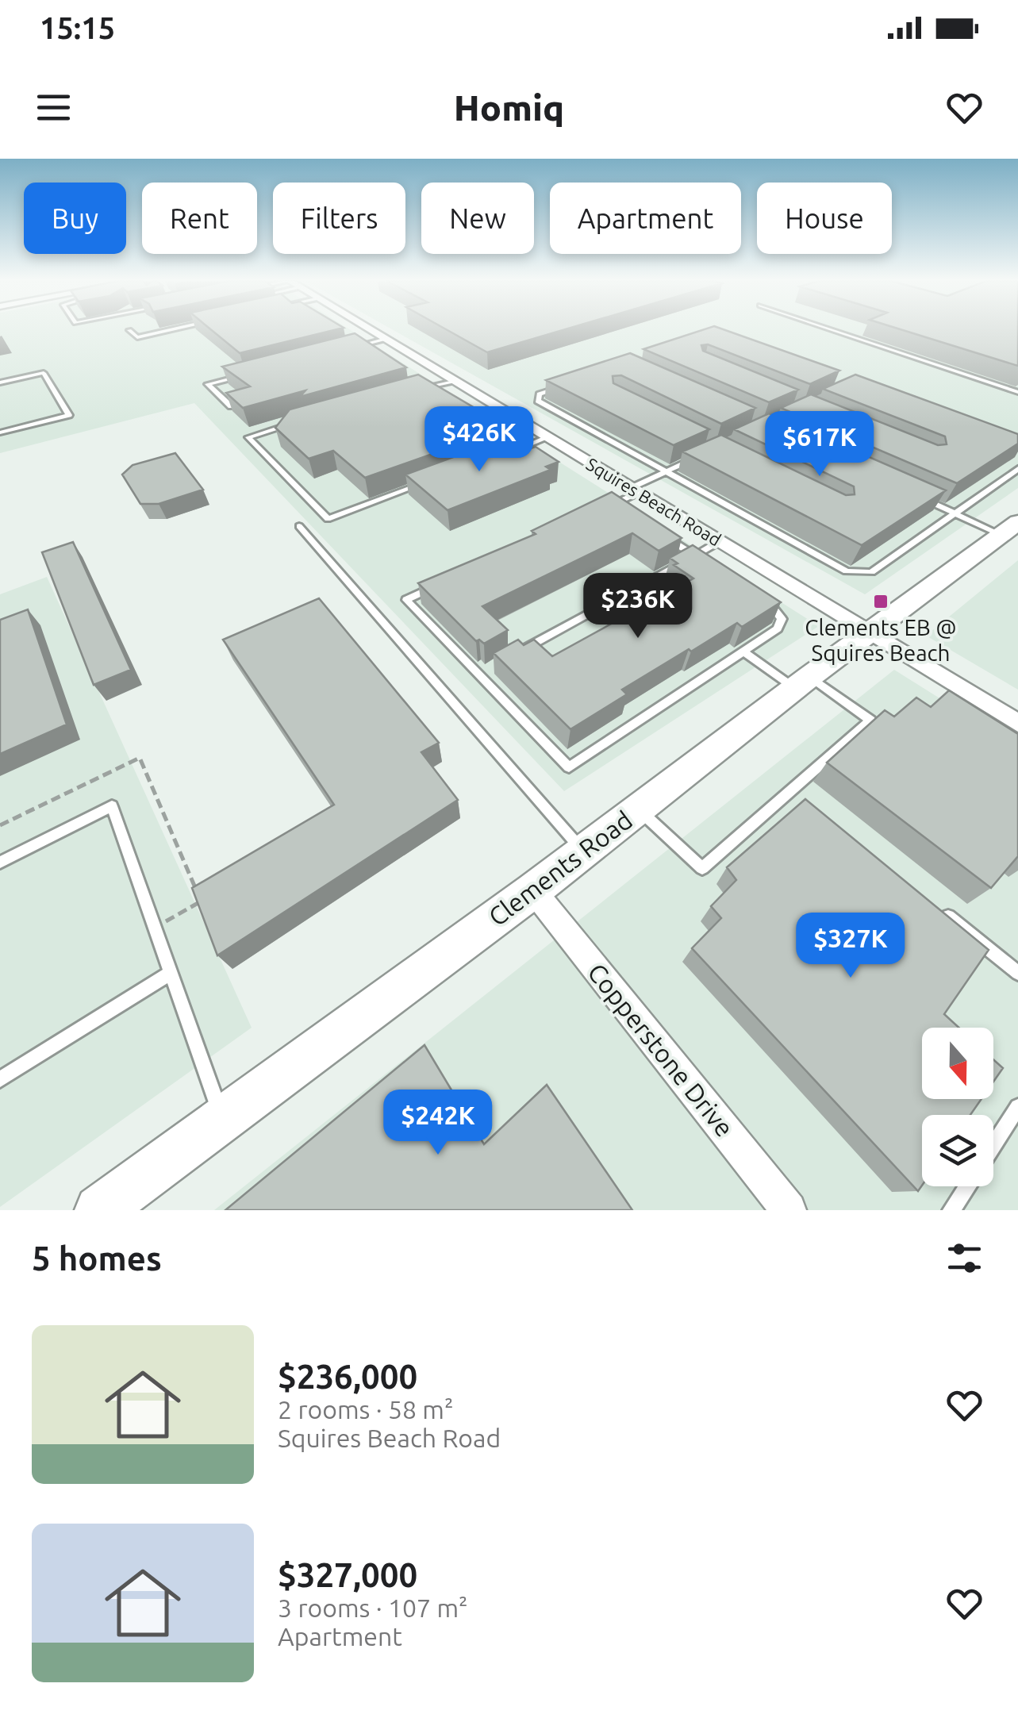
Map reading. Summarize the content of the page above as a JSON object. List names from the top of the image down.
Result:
{
  "streets": {
    "street": ["Squires Beach Road", "Clements Road", "Copperstone Drive"]
  },
  "crossings": [
    ["Squires Beach Road", "Clements Road"],
    ["Clements Road", "Copperstone Drive"]
  ],
  "places": {
    "transit": ["Clements EB @ Squires Beach"]
  },
  "north": "bottom",
  "page": {
    "status": "15:15",
    "header": "Homiq",
    "chip": [
      "Buy",
      "Rent",
      "Filters",
      "New",
      "Apartment",
      "House"
    ],
    "price": [
      "$426K",
      "$617K",
      "$236K",
      "$327K",
      "$242K"
    ],
    "heading": "5 homes",
    "list": [
      {
        "name": "$236,000",
        "note": "2 rooms · 58 m² · Squires Beach Road"
      },
      {
        "name": "$327,000",
        "note": "3 rooms · 107 m² · Apartment"
      }
    ]
  }
}
